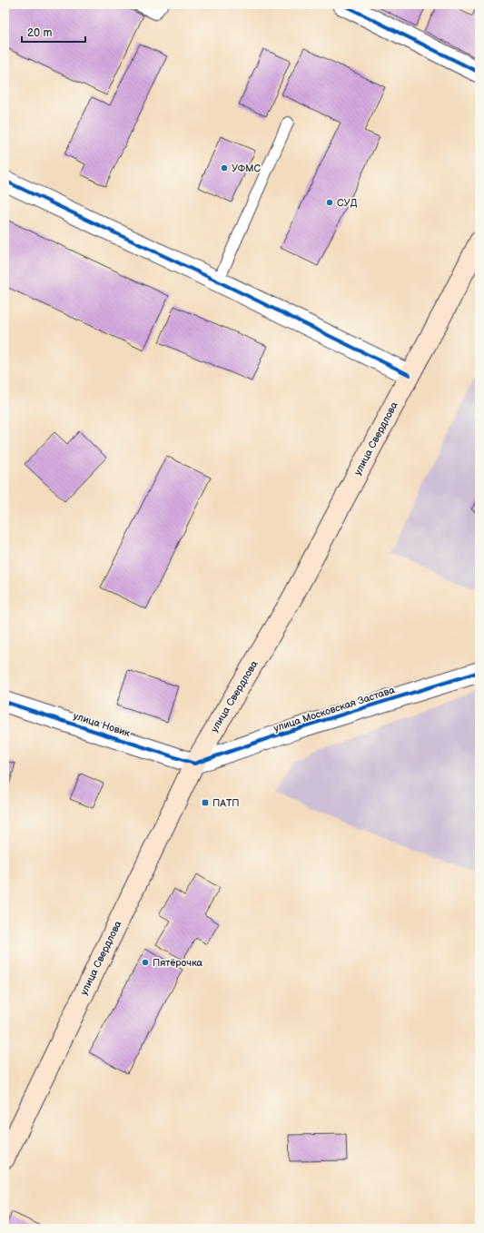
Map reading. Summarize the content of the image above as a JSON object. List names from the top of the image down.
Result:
{
  "streets": {
    "main road": ["улица Свердлова"],
    "street": ["улица Московская Застава", "улица Новик"]
  },
  "crossings": [
    ["улица Свердлова", "улица Московская Застава"],
    ["улица Свердлова", "улица Новик"],
    ["улица Московская Застава", "улица Новик"]
  ],
  "places": {
    "other": ["УФМС", "СУД", "Пятёрочка"],
    "transit": ["ПАТП"]
  },
  "scale_bar": "20 m"
}
